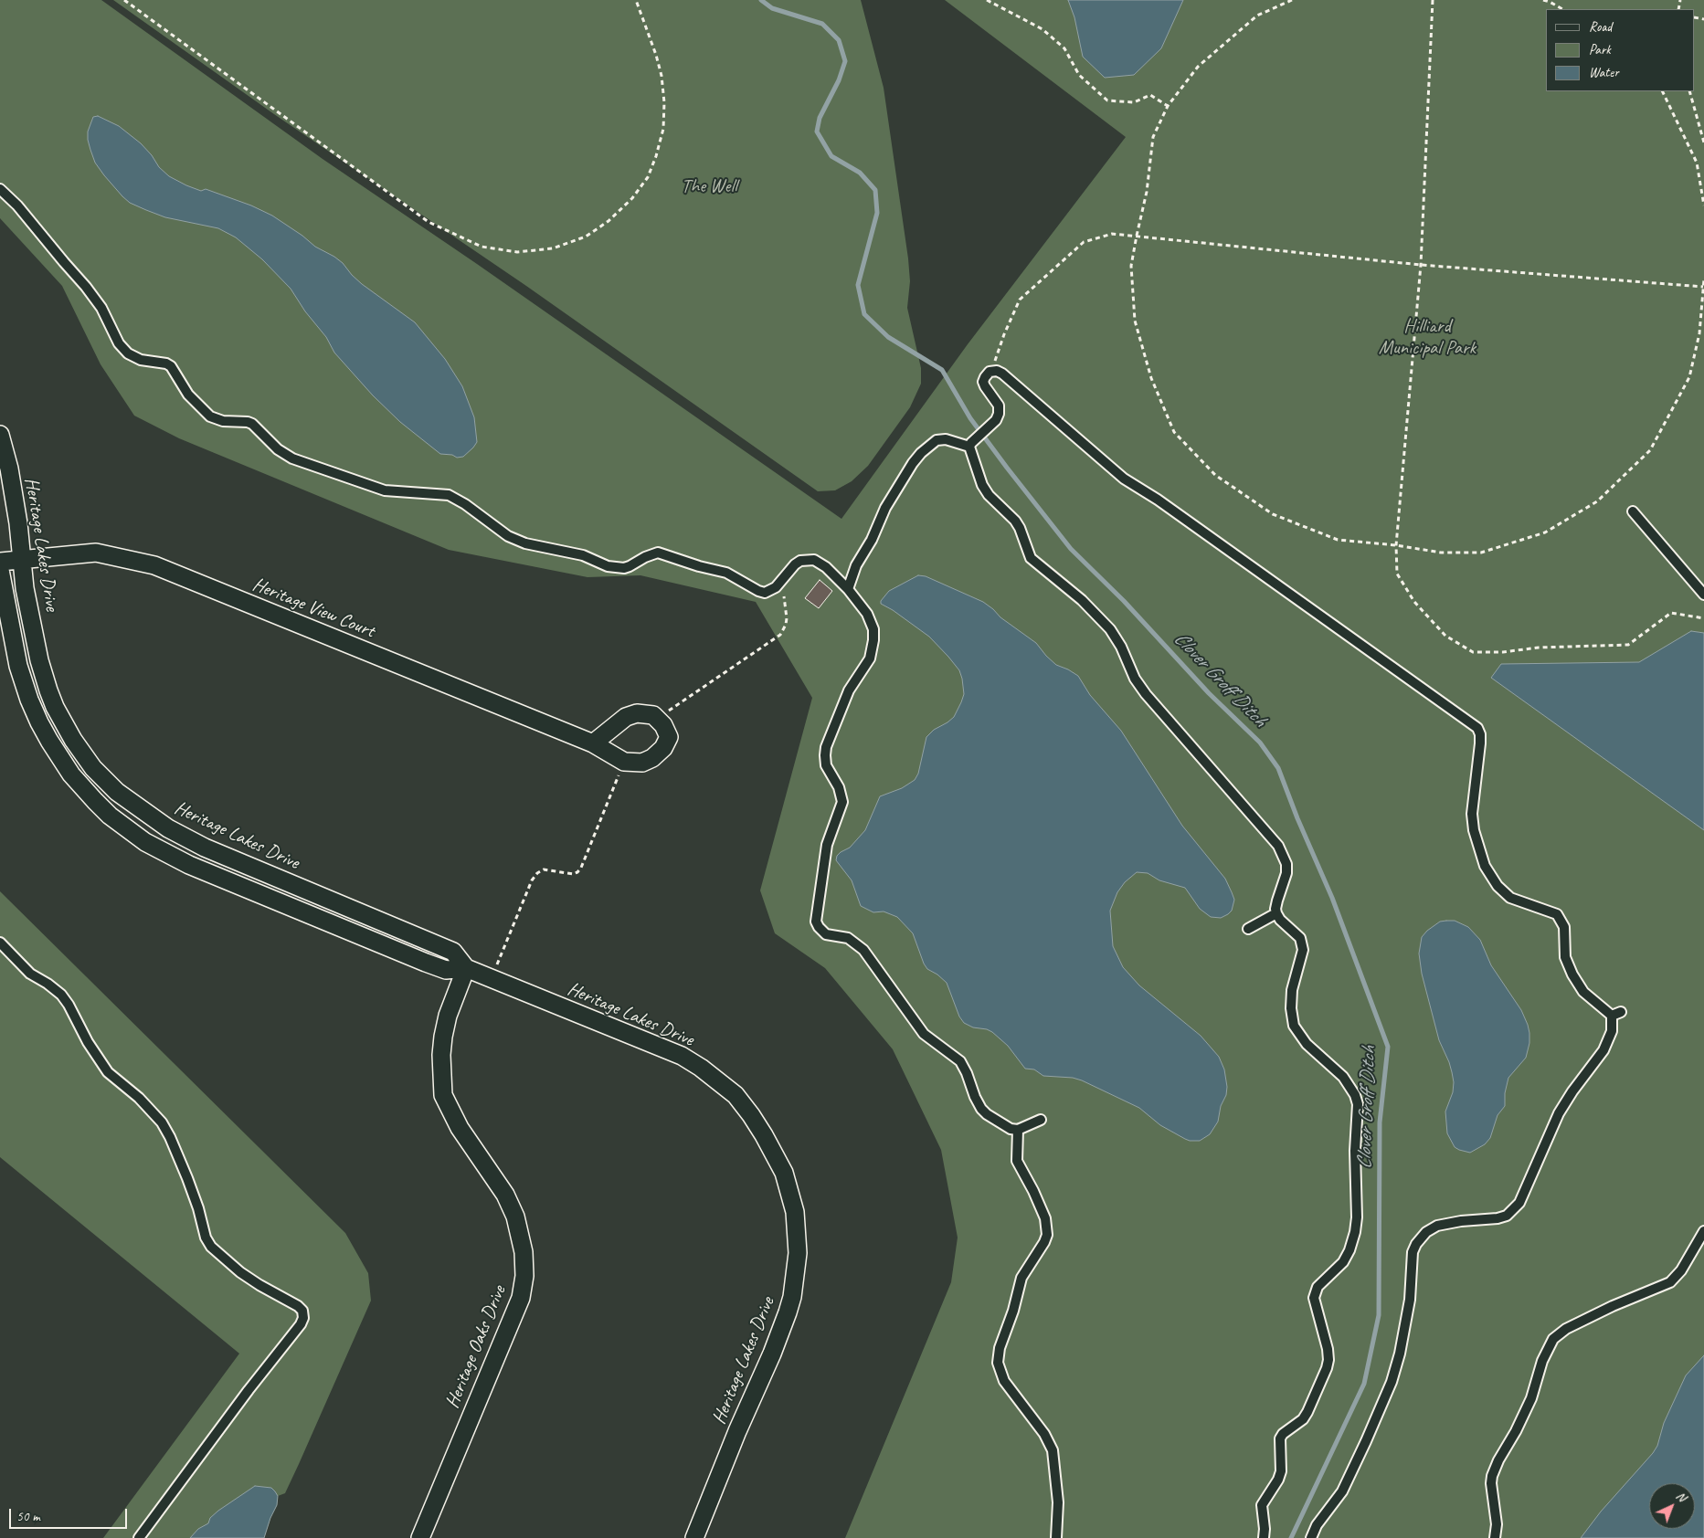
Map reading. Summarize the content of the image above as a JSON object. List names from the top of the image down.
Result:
{
  "streets": {
    "street": ["Heritage Lakes Drive", "Heritage View Court", "Heritage Oaks Drive"]
  },
  "crossings": [
    ["Heritage Lakes Drive", "Heritage View Court"],
    ["Heritage Lakes Drive", "Heritage Oaks Drive"]
  ],
  "water": ["Clover Groff Ditch"],
  "parks": ["The Well", "Hilliard Municipal Park"],
  "legend": ["Road", "Park", "Water"],
  "scale_bar": "50 m",
  "north": "top right"
}
